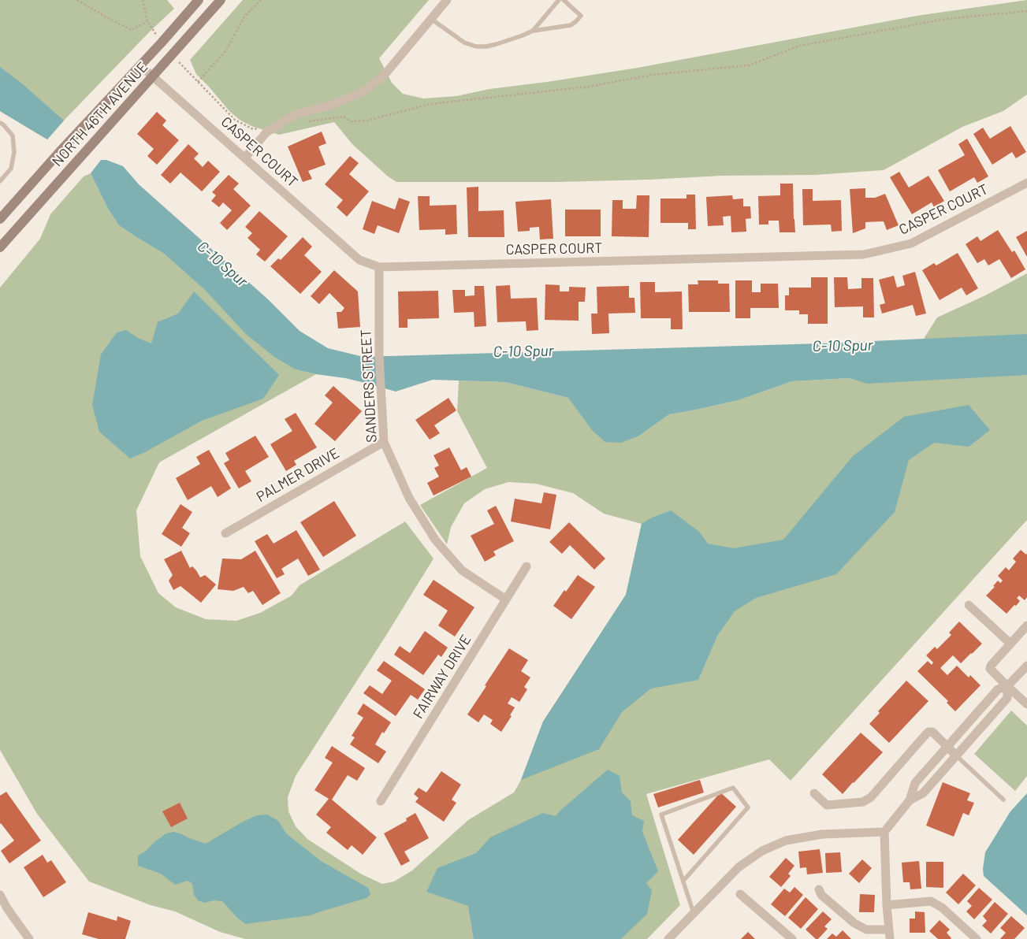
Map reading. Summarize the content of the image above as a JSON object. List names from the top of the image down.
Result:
{
  "streets": {
    "street": [
      "NORTH 46TH AVENUE",
      "CASPER COURT",
      "SANDERS STREET",
      "PALMER DRIVE",
      "FAIRWAY DRIVE"
    ]
  },
  "crossings": [
    ["NORTH 46TH AVENUE", "CASPER COURT"],
    ["CASPER COURT", "SANDERS STREET"],
    ["SANDERS STREET", "PALMER DRIVE"],
    ["SANDERS STREET", "FAIRWAY DRIVE"]
  ],
  "water": ["C-10 Spur"]
}
